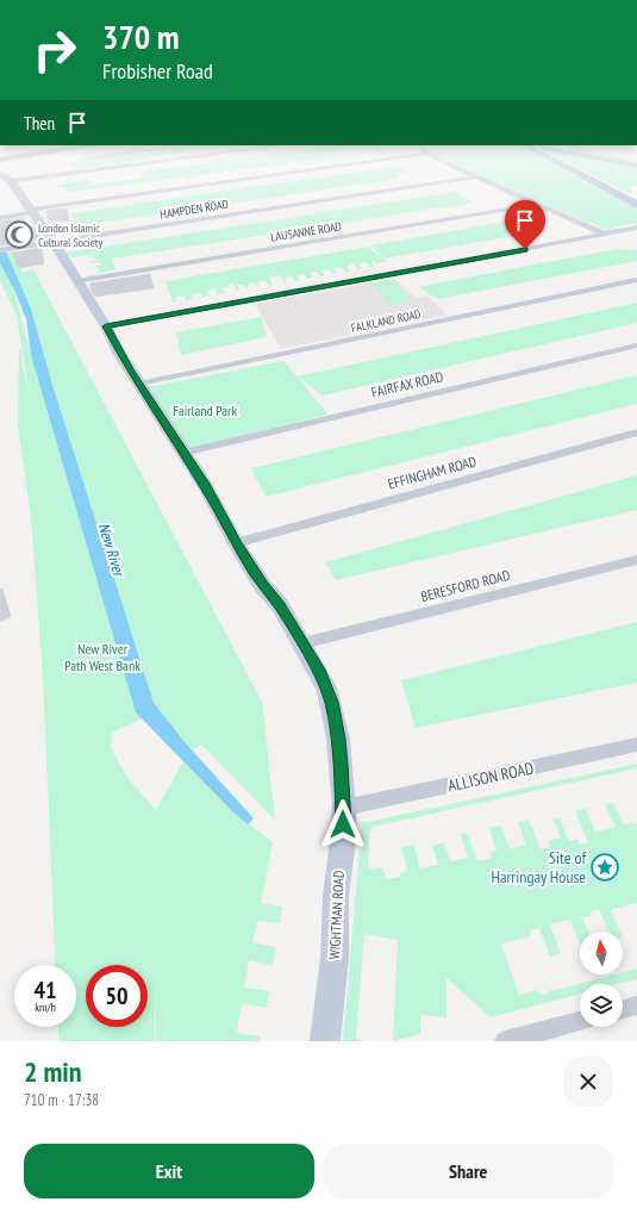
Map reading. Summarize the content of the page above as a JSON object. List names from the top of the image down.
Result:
{
  "streets": {
    "main road": ["WIGHTMAN ROAD"],
    "street": [
      "HAMPDEN ROAD",
      "LAUSANNE ROAD",
      "FALKLAND ROAD",
      "FAIRFAX ROAD",
      "EFFINGHAM ROAD",
      "BERESFORD ROAD",
      "ALLISON ROAD"
    ]
  },
  "crossings": [
    ["HAMPDEN ROAD", "WIGHTMAN ROAD"],
    ["LAUSANNE ROAD", "WIGHTMAN ROAD"],
    ["FALKLAND ROAD", "WIGHTMAN ROAD"],
    ["FAIRFAX ROAD", "WIGHTMAN ROAD"],
    ["EFFINGHAM ROAD", "WIGHTMAN ROAD"],
    ["BERESFORD ROAD", "WIGHTMAN ROAD"],
    ["ALLISON ROAD", "WIGHTMAN ROAD"]
  ],
  "water": ["New River"],
  "parks": ["Fairland Park", "New River Path West Bank"],
  "places": {
    "mosque": ["London Islamic Cultural Society"],
    "place": ["Site of Harringay House"]
  },
  "north": "top",
  "page": {
    "turn": ["370 m", "Frobisher Road"],
    "then": "Then",
    "speed": "41 km/h",
    "limit": "50",
    "heading": ["2 min", "710 m · 17:38"],
    "buttons": ["Exit", "Share"]
  }
}
